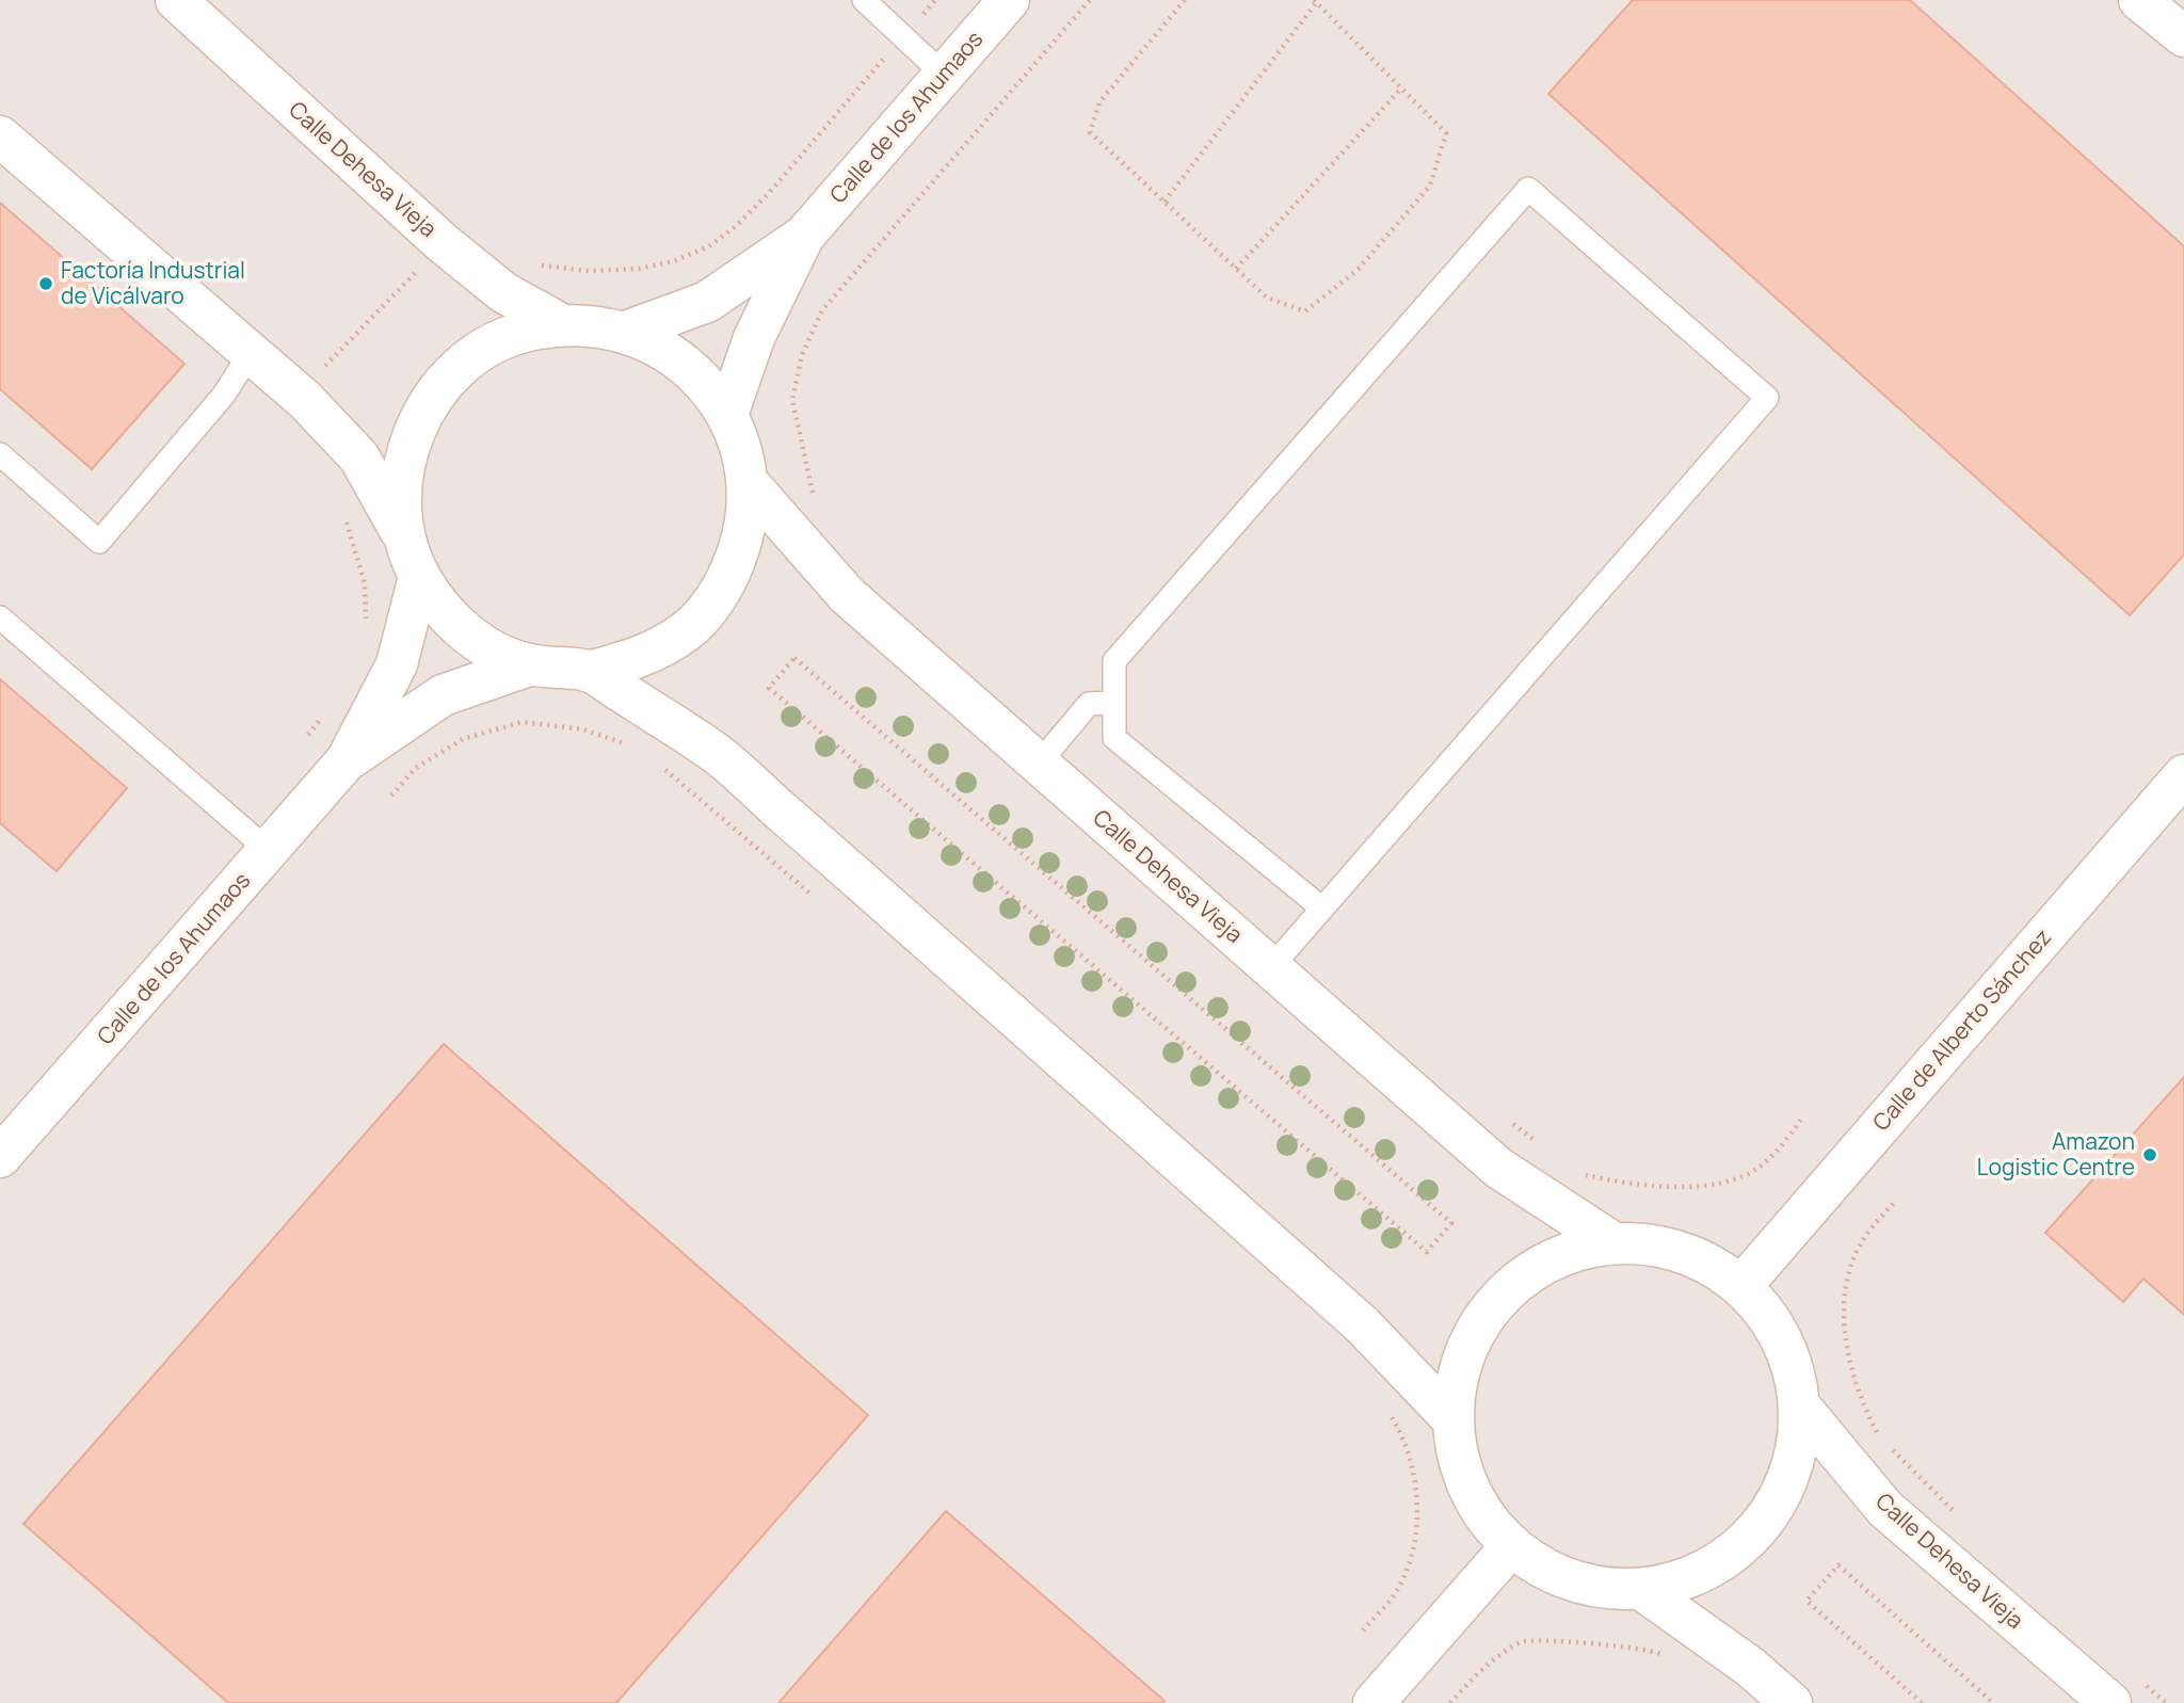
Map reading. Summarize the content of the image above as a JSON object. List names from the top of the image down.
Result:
{
  "streets": {
    "street": ["Calle de los Ahumaos", "Calle Dehesa Vieja", "Calle de Alberto Sánchez"]
  },
  "places": ["Factoría Industrial de Vicálvaro", "Amazon Logistic Centre"]
}
